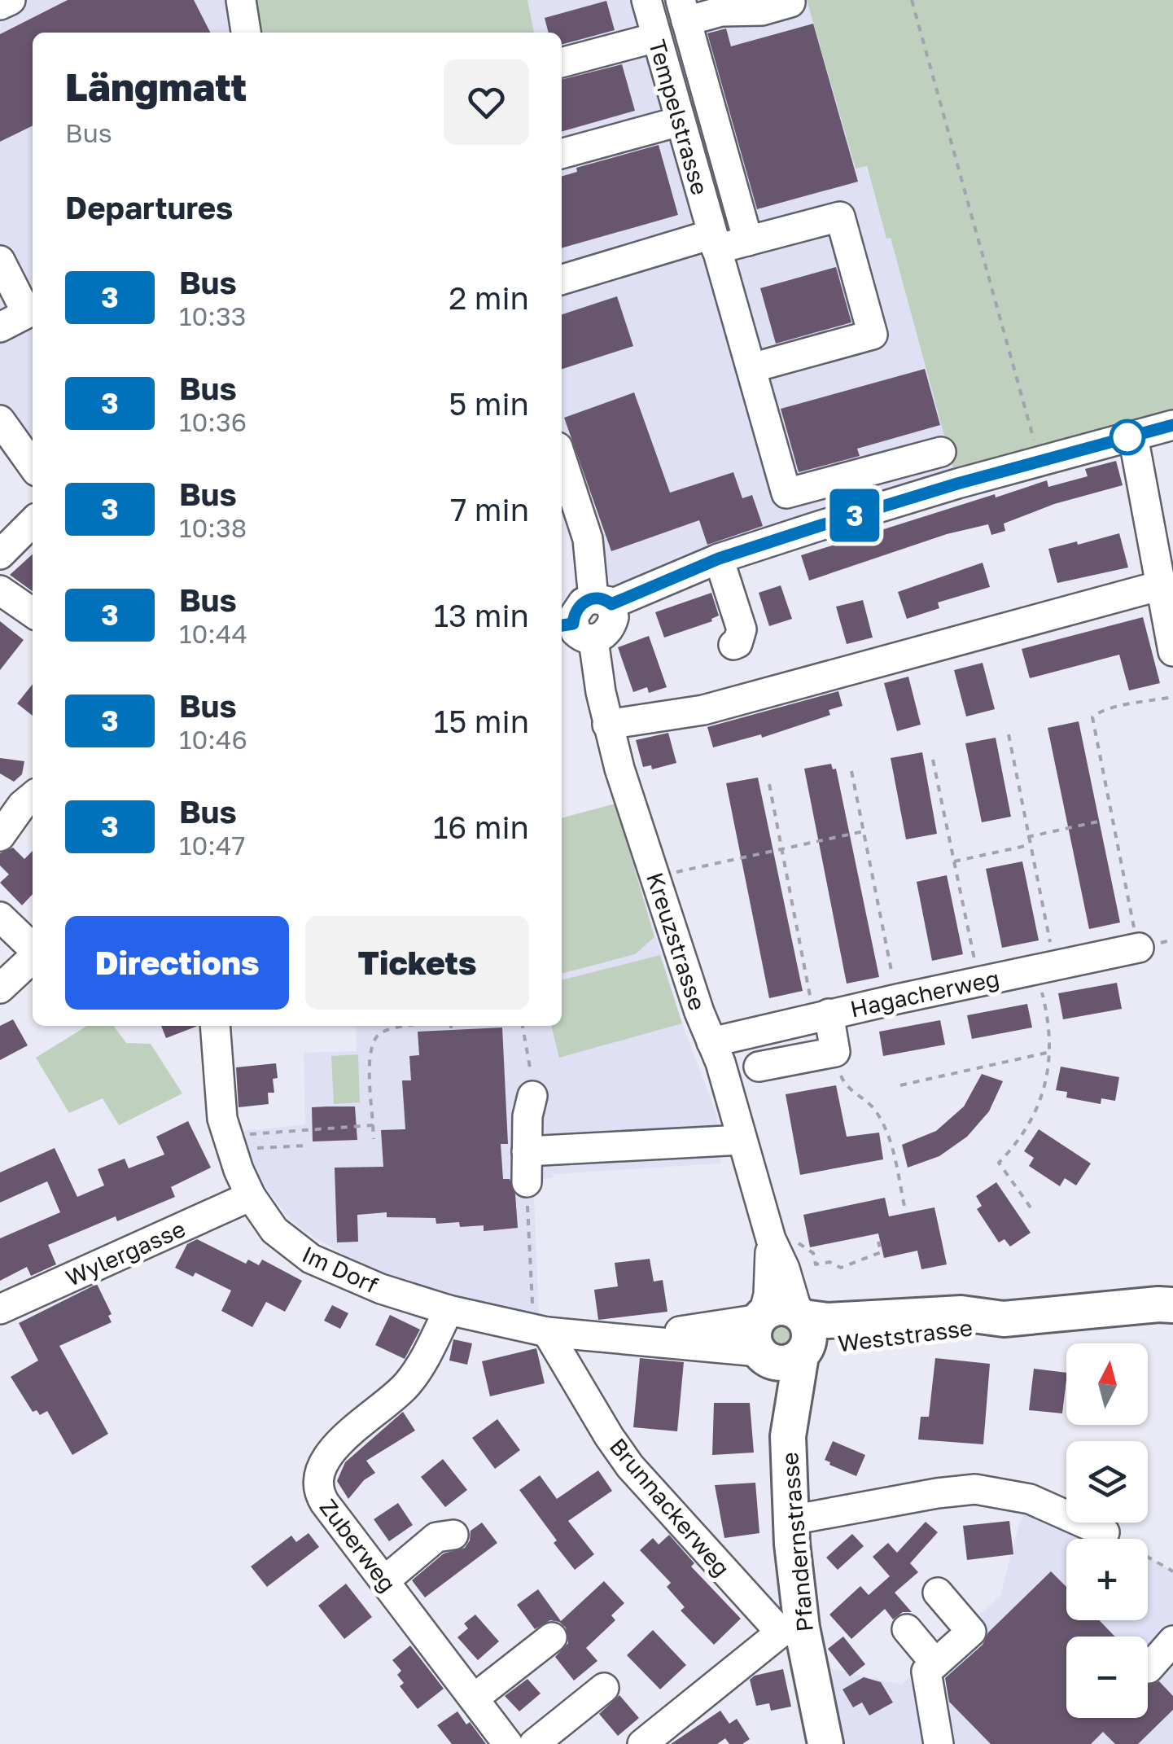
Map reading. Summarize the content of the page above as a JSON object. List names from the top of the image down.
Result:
{
  "streets": {
    "main road": ["Weststrasse", "Pfandernstrasse"],
    "street": [
      "Tempelstrasse",
      "Kreuzstrasse",
      "Hagacherweg",
      "Wylergasse",
      "Im Dorf",
      "Brunnackerweg",
      "Zuberweg"
    ]
  },
  "crossings": [
    ["Kreuzstrasse", "Hagacherweg"],
    ["Kreuzstrasse", "Im Dorf"],
    ["Kreuzstrasse", "Weststrasse"],
    ["Kreuzstrasse", "Pfandernstrasse"],
    ["Wylergasse", "Im Dorf"],
    ["Im Dorf", "Weststrasse"],
    ["Im Dorf", "Brunnackerweg"],
    ["Im Dorf", "Pfandernstrasse"],
    ["Im Dorf", "Zuberweg"],
    ["Weststrasse", "Pfandernstrasse"],
    ["Brunnackerweg", "Pfandernstrasse"]
  ],
  "lines": ["bus line 3"],
  "north": "top",
  "page": {
    "on_map": "3",
    "heading": [
      ["Längmatt", "Bus"],
      "Departures"
    ],
    "list": [
      {
        "mark": "3",
        "name": "Bus",
        "note": "10:33",
        "value": "2 min"
      },
      {
        "mark": "3",
        "name": "Bus",
        "note": "10:36",
        "value": "5 min"
      },
      {
        "mark": "3",
        "name": "Bus",
        "note": "10:38",
        "value": "7 min"
      },
      {
        "mark": "3",
        "name": "Bus",
        "note": "10:44",
        "value": "13 min"
      },
      {
        "mark": "3",
        "name": "Bus",
        "note": "10:46",
        "value": "15 min"
      },
      {
        "mark": "3",
        "name": "Bus",
        "note": "10:47",
        "value": "16 min"
      }
    ],
    "buttons": ["Directions", "Tickets"],
    "map_buttons": ["+", "−"]
  }
}
